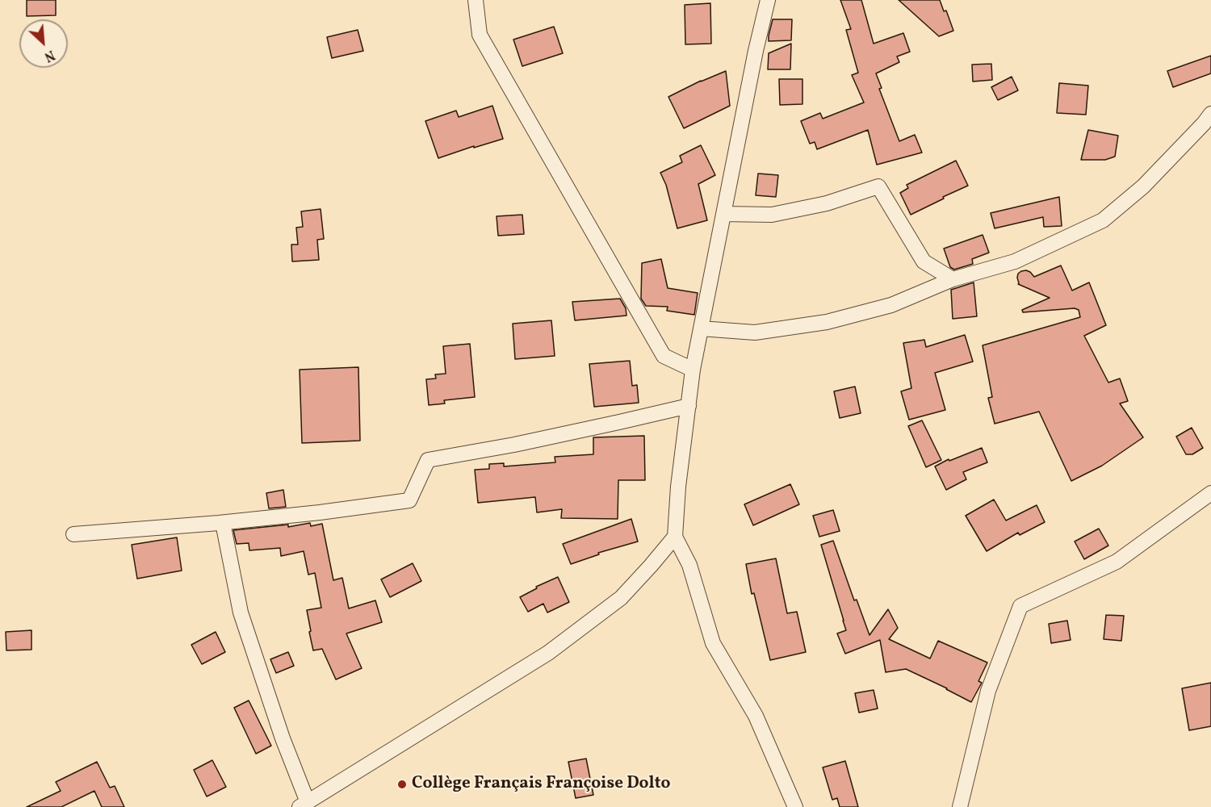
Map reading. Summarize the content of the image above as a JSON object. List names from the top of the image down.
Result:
{
  "places": ["Collège Français Françoise Dolto"],
  "north": "bottom right"
}
